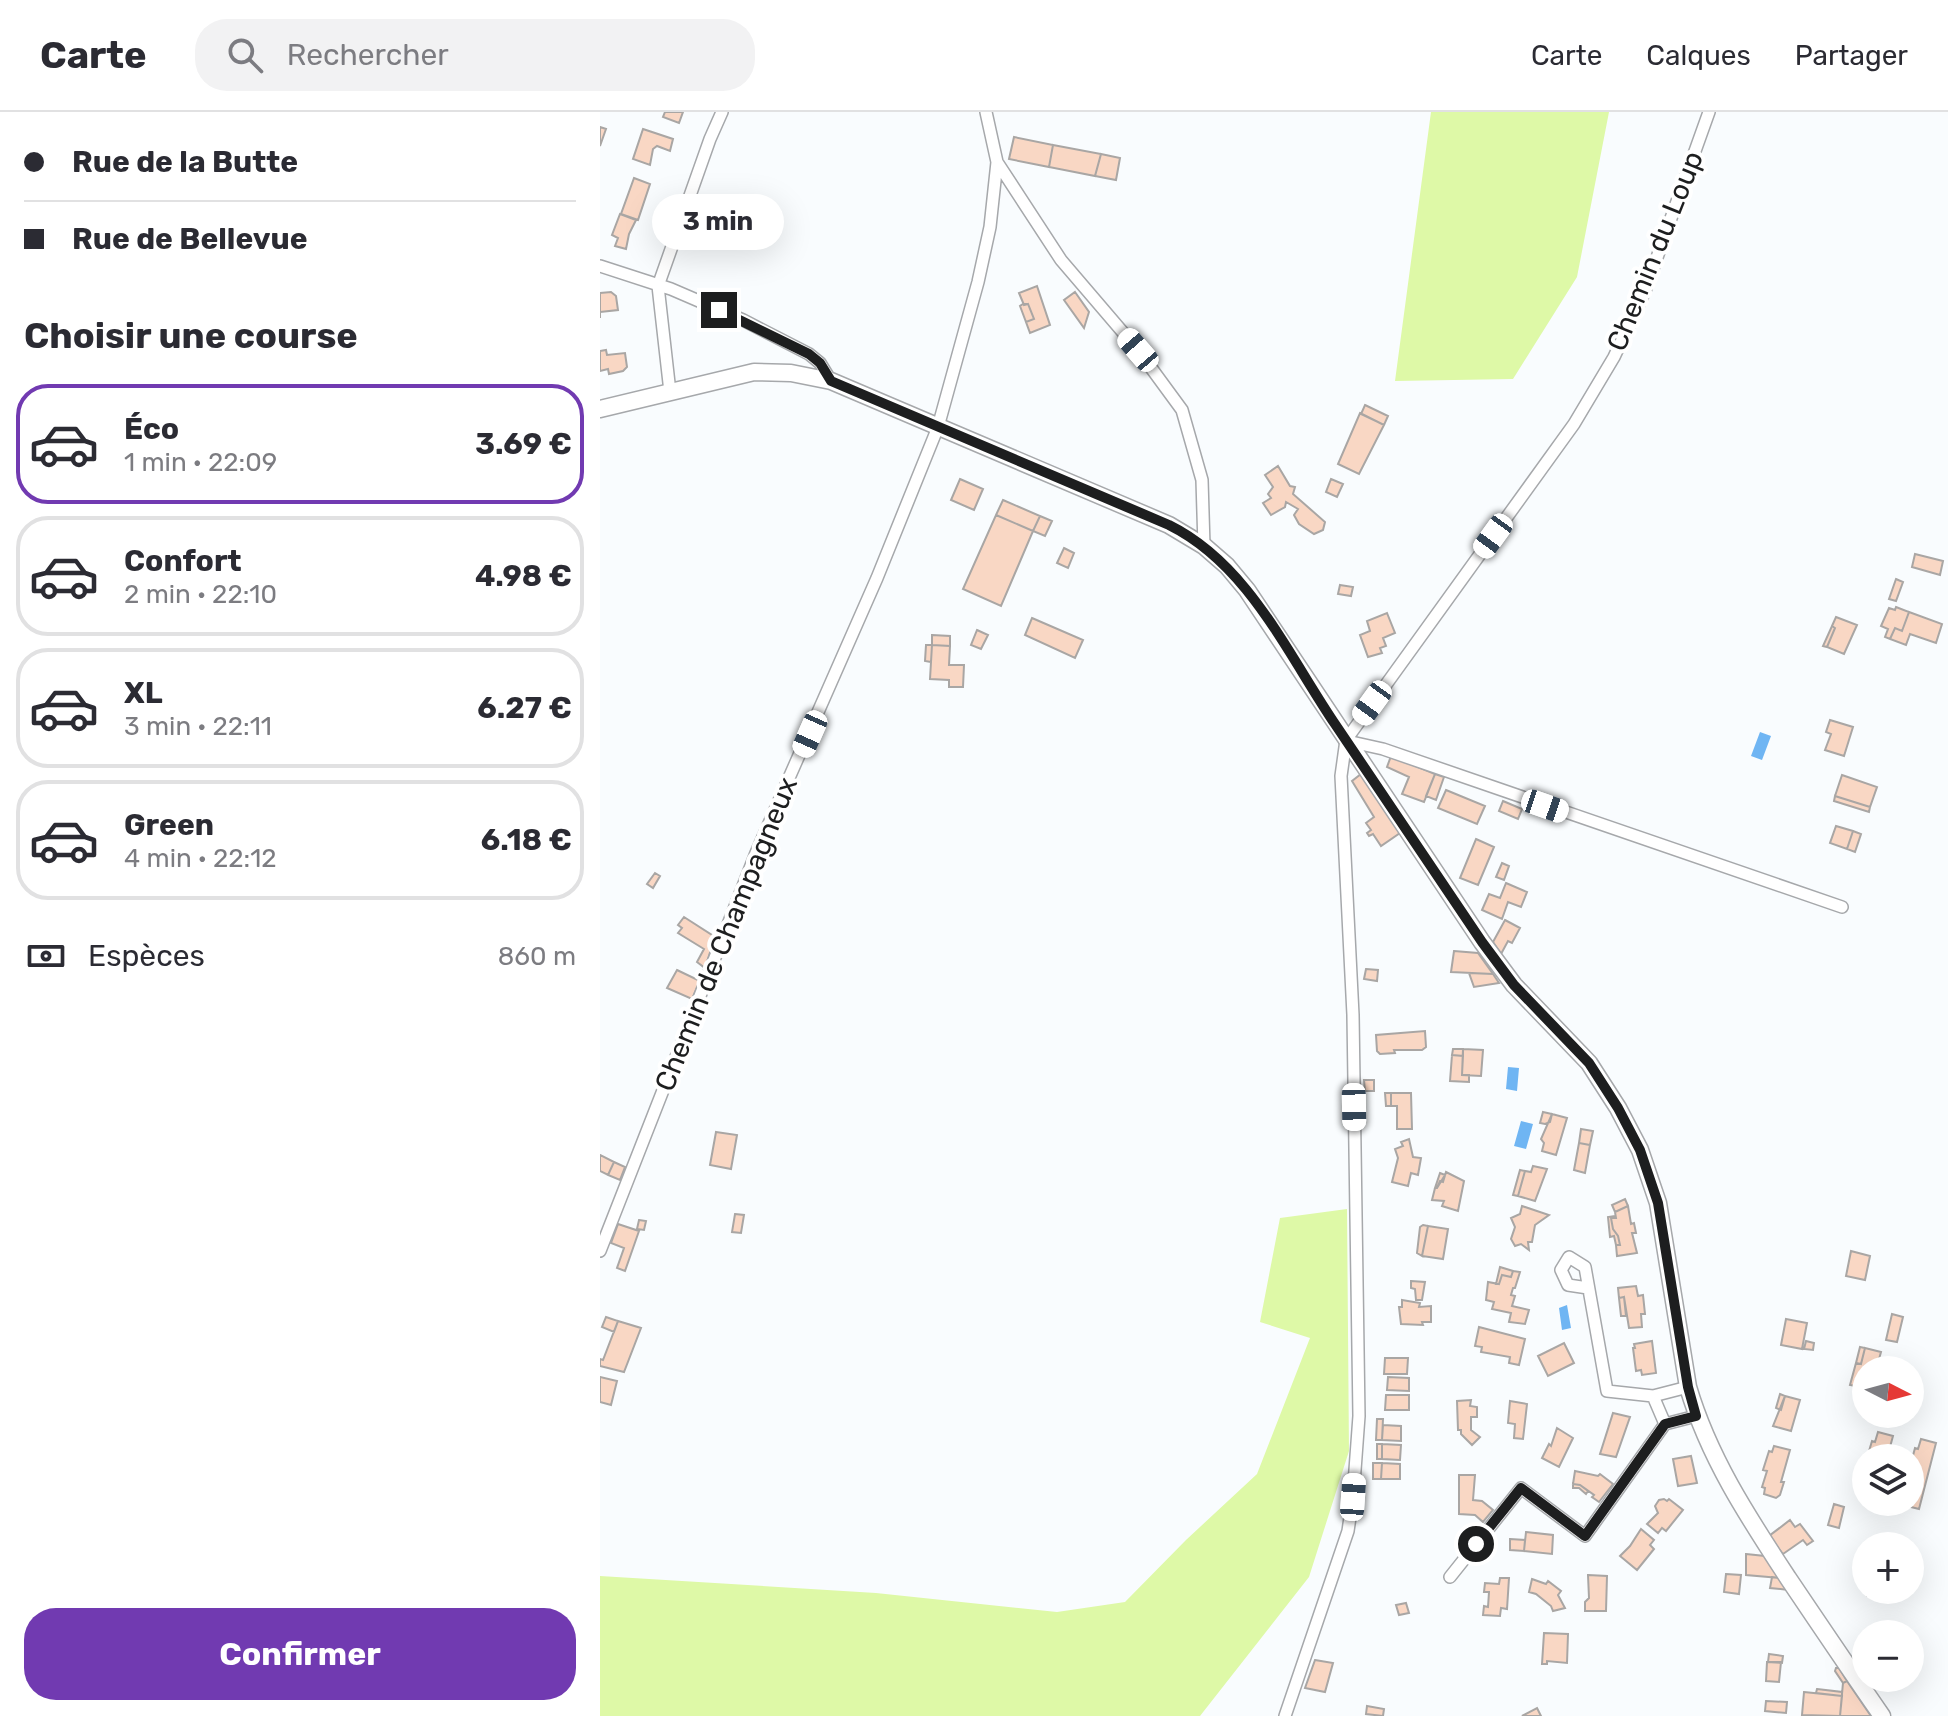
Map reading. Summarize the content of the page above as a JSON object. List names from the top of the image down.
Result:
{
  "streets": {
    "street": ["Chemin du Loup", "Chemin de Champagneux"]
  },
  "north": "right",
  "page": {
    "header": "Carte",
    "search": "Rechercher",
    "nav": ["Carte", "Calques", "Partager"],
    "banner": ["Rue de la Butte", "Rue de Bellevue"],
    "bubble": "3 min",
    "heading": "Choisir une course",
    "list": [
      {
        "name": "Éco",
        "note": "1 min · 22:09",
        "value": "3.69 €"
      },
      {
        "name": "Confort",
        "note": "2 min · 22:10",
        "value": "4.98 €"
      },
      {
        "name": "XL",
        "note": "3 min · 22:11",
        "value": "6.27 €"
      },
      {
        "name": "Green",
        "note": "4 min · 22:12",
        "value": "6.18 €"
      }
    ],
    "pay": ["Espèces", "860 m"],
    "map_buttons": ["+", "−"],
    "buttons": "Confirmer"
  }
}
